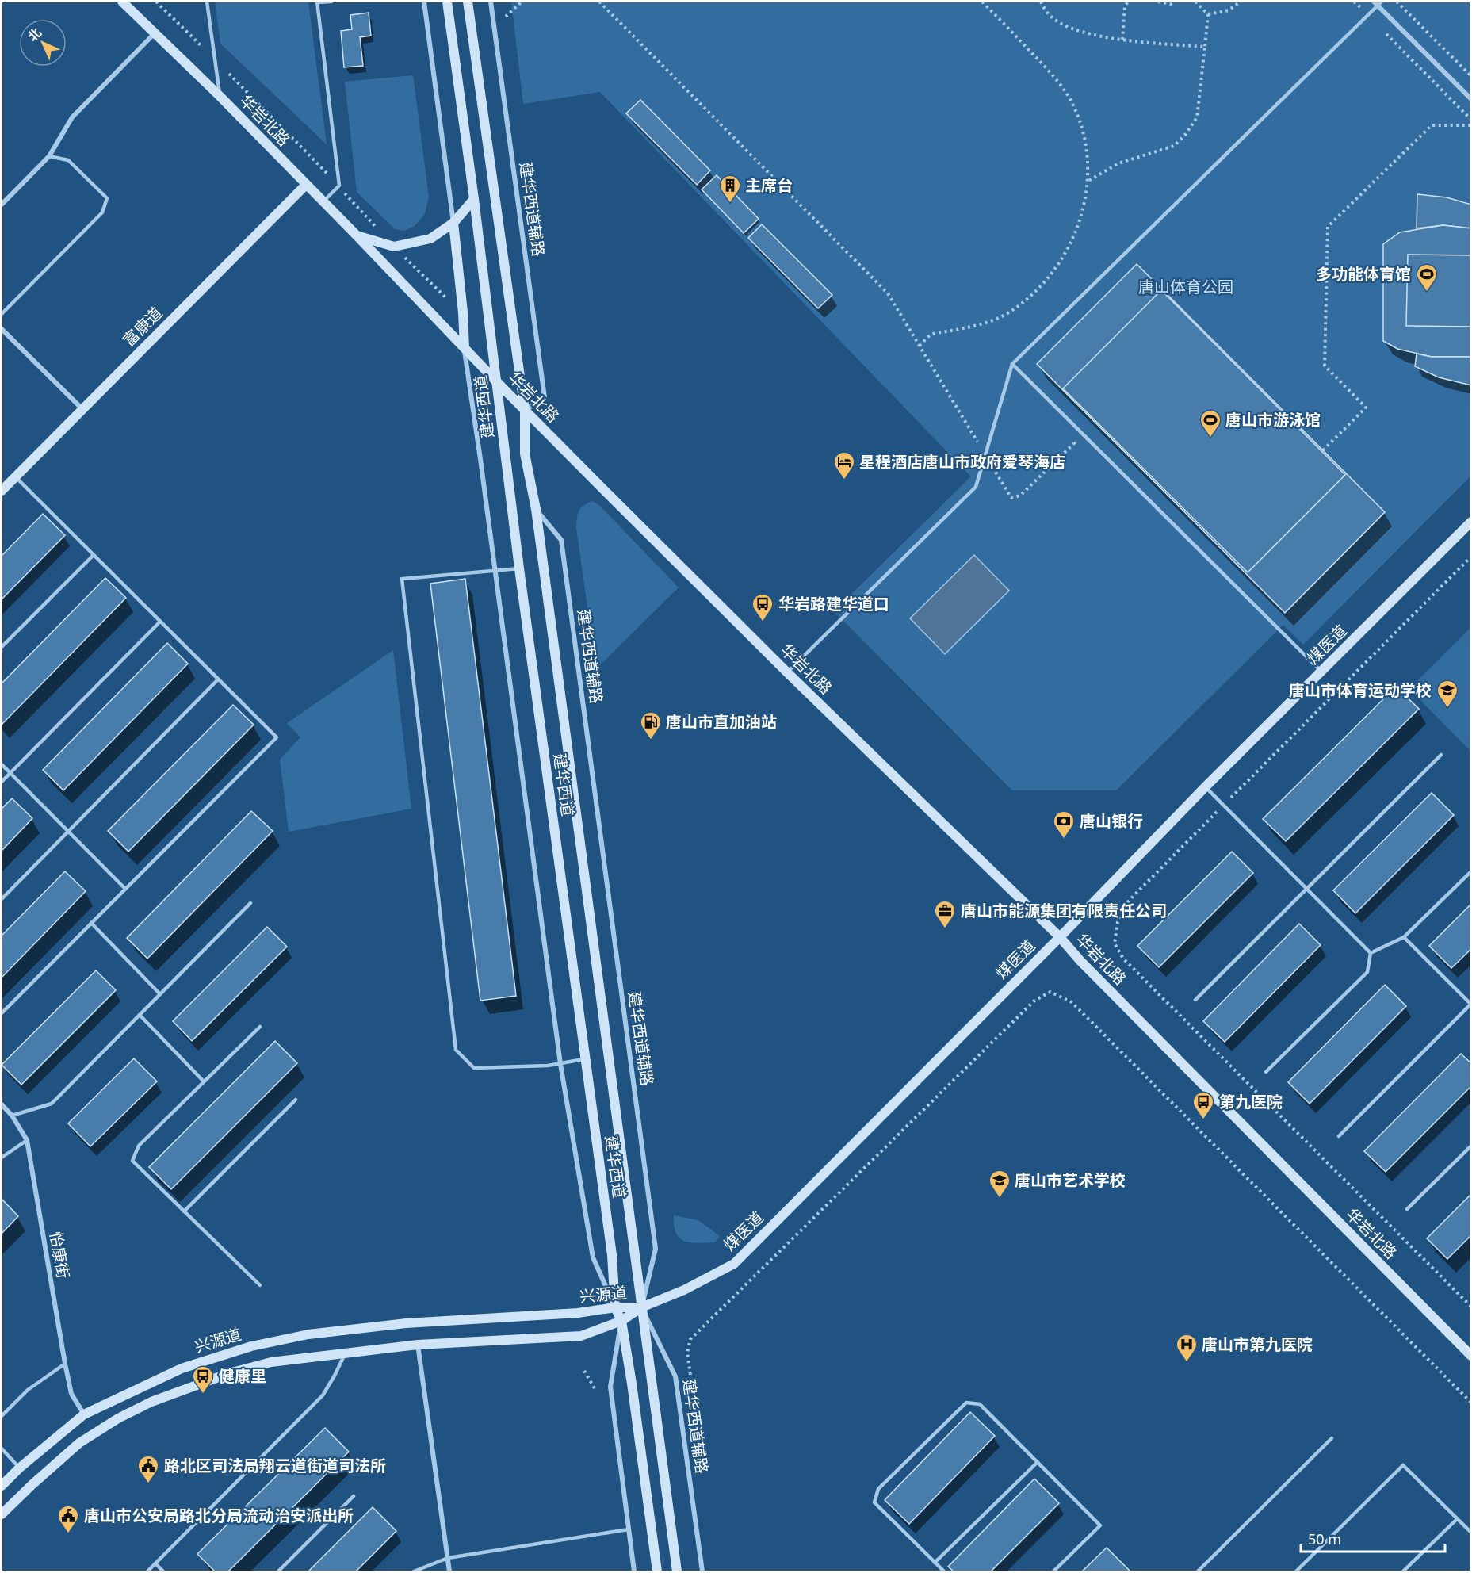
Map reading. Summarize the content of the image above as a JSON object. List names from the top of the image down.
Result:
{
  "streets": {
    "main road": [
      "华岩北路",
      "富康道",
      "建华西道",
      "煤医道",
      "兴源道"
    ],
    "street": ["建华西道辅路", "怡康街"]
  },
  "crossings": [
    ["华岩北路", "建华西道辅路"],
    ["华岩北路", "富康道"],
    ["华岩北路", "建华西道"],
    ["华岩北路", "煤医道"],
    ["建华西道辅路", "建华西道"],
    ["建华西道辅路", "煤医道"],
    ["建华西道辅路", "兴源道"],
    ["建华西道", "煤医道"],
    ["建华西道", "兴源道"],
    ["煤医道", "兴源道"],
    ["怡康街", "兴源道"]
  ],
  "parks": ["唐山体育公园"],
  "places": {
    "building": ["主席台"],
    "sports": ["多功能体育馆", "唐山市游泳馆"],
    "hotel": ["星程酒店唐山市政府爱琴海店"],
    "bus stop": ["华岩路建华道口", "第九医院", "健康里"],
    "school or university": ["唐山市体育运动学校", "唐山市艺术学校"],
    "fuel station": ["唐山市直加油站"],
    "bank": ["唐山银行"],
    "office": ["唐山市能源集团有限责任公司"],
    "hospital": ["唐山市第九医院"],
    "public building": ["路北区司法局翔云道街道司法所", "唐山市公安局路北分局流动治安派出所"]
  },
  "scale_bar": "50 m",
  "north": "top left"
}
